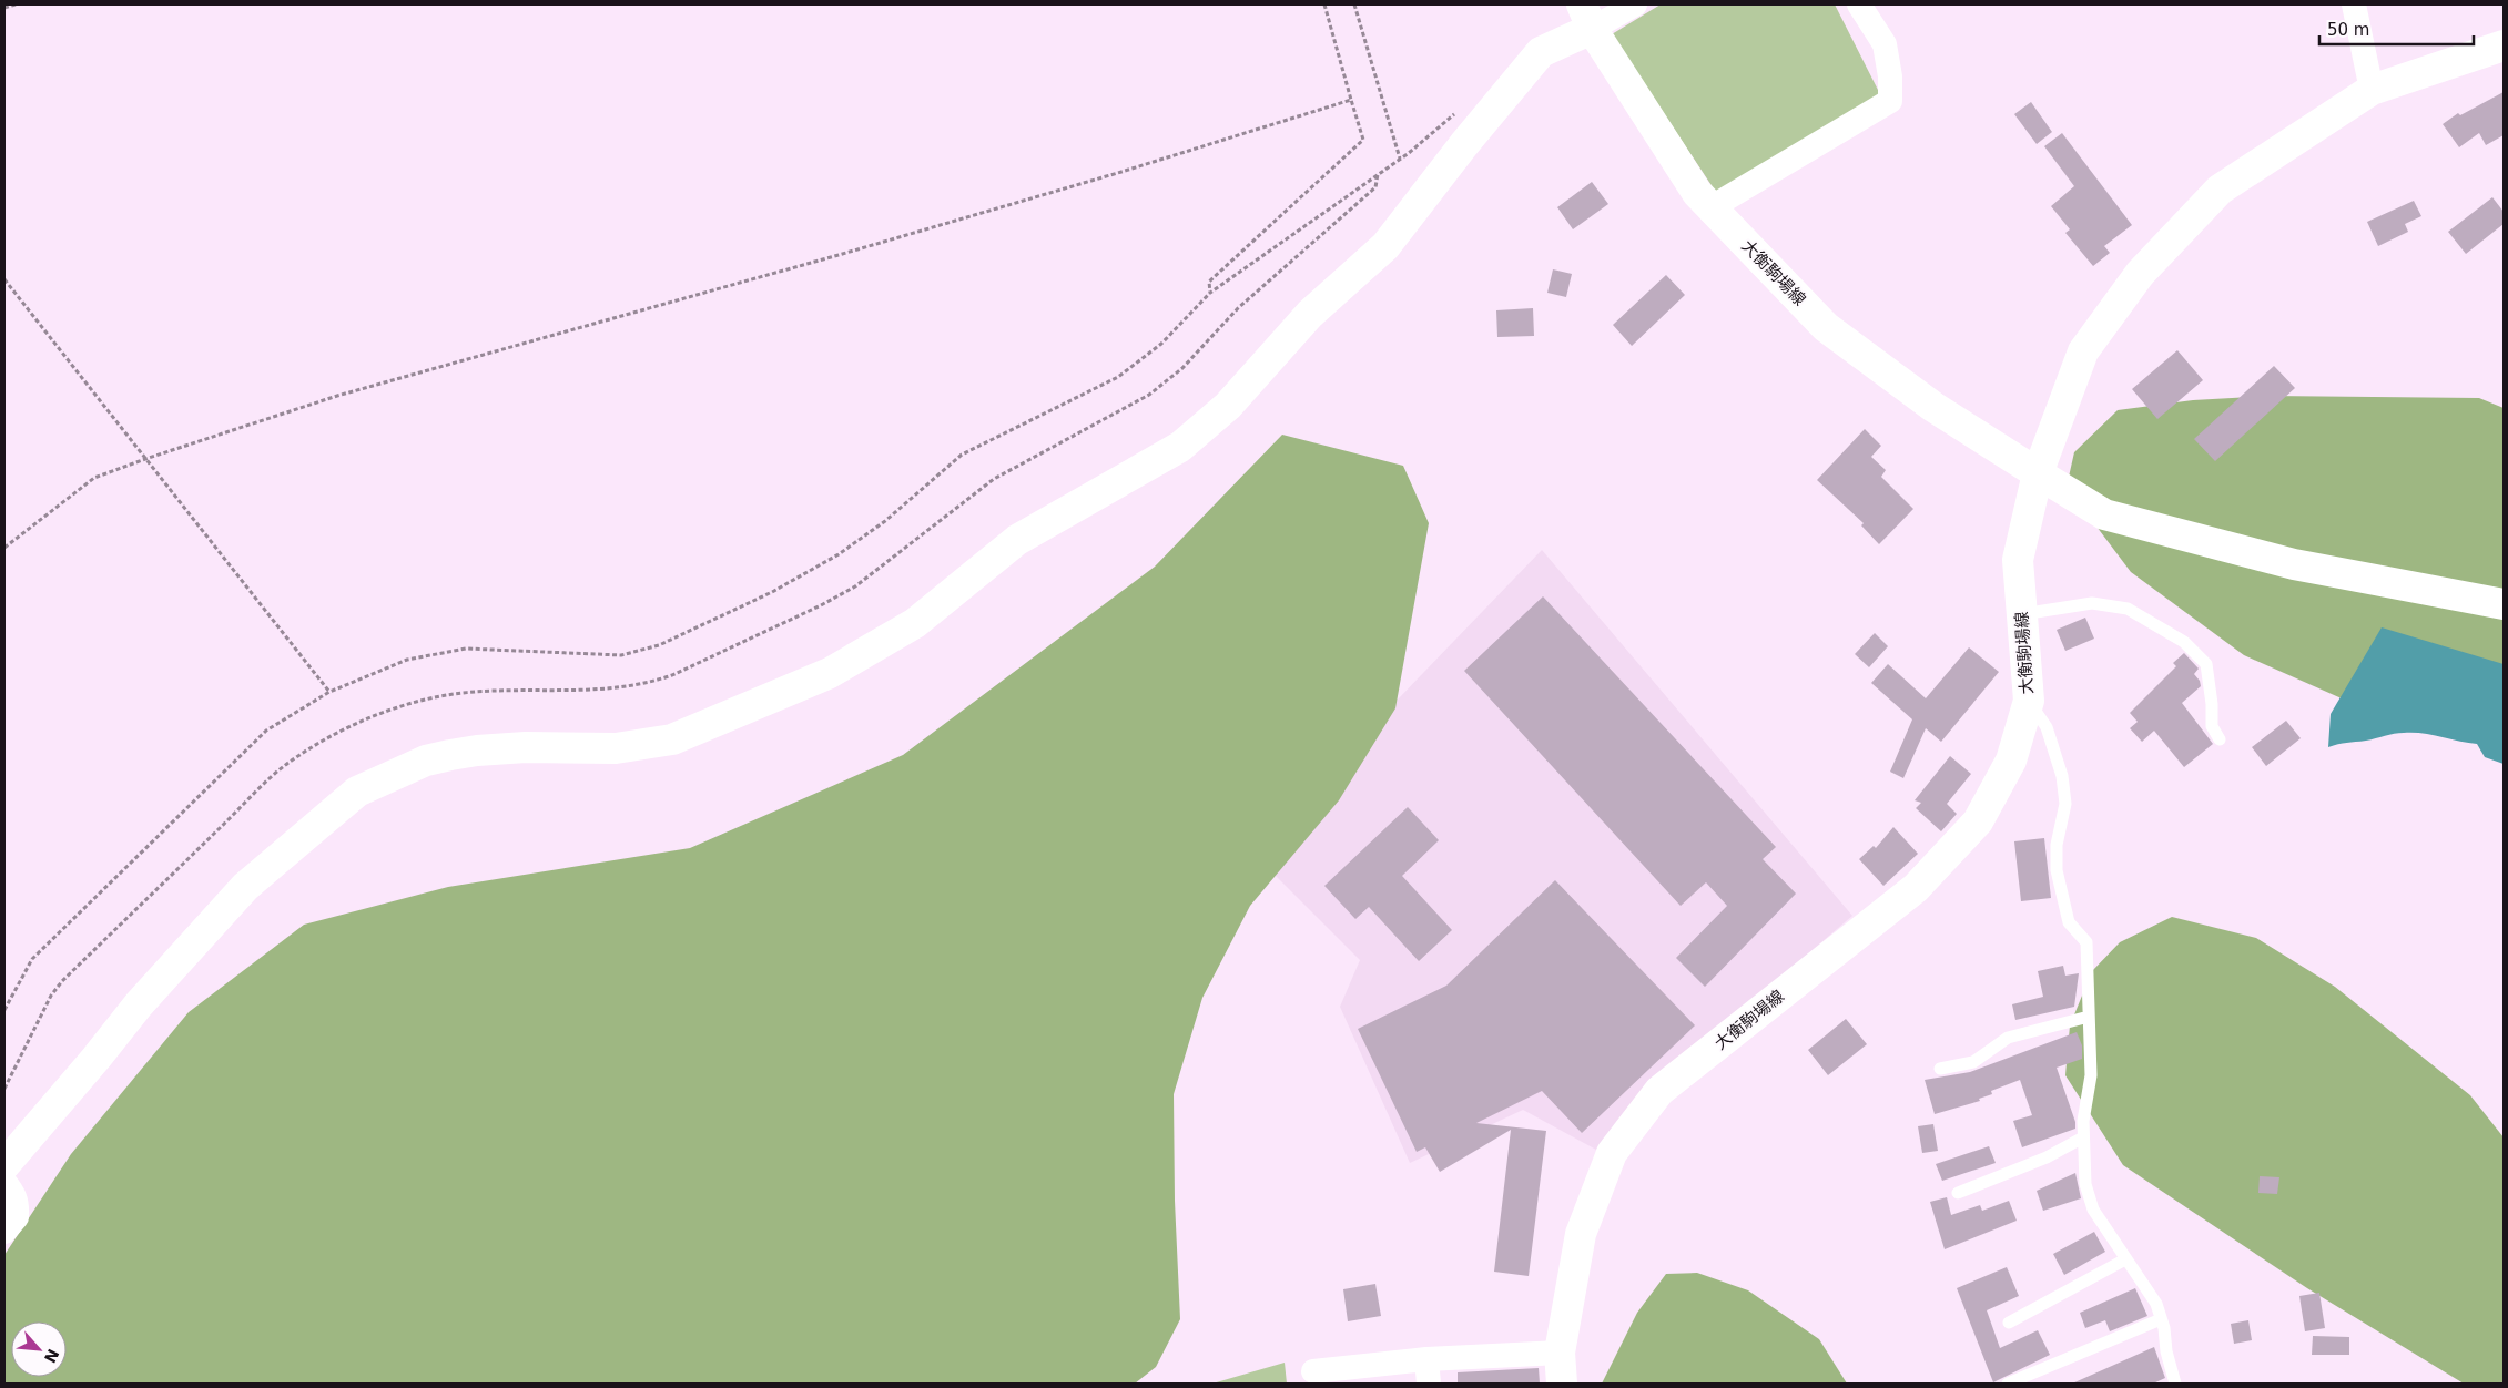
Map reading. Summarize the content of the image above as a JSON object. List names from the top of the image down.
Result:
{
  "streets": {
    "street": ["大衡駒場線"]
  },
  "scale_bar": "50 m",
  "north": "bottom right"
}
